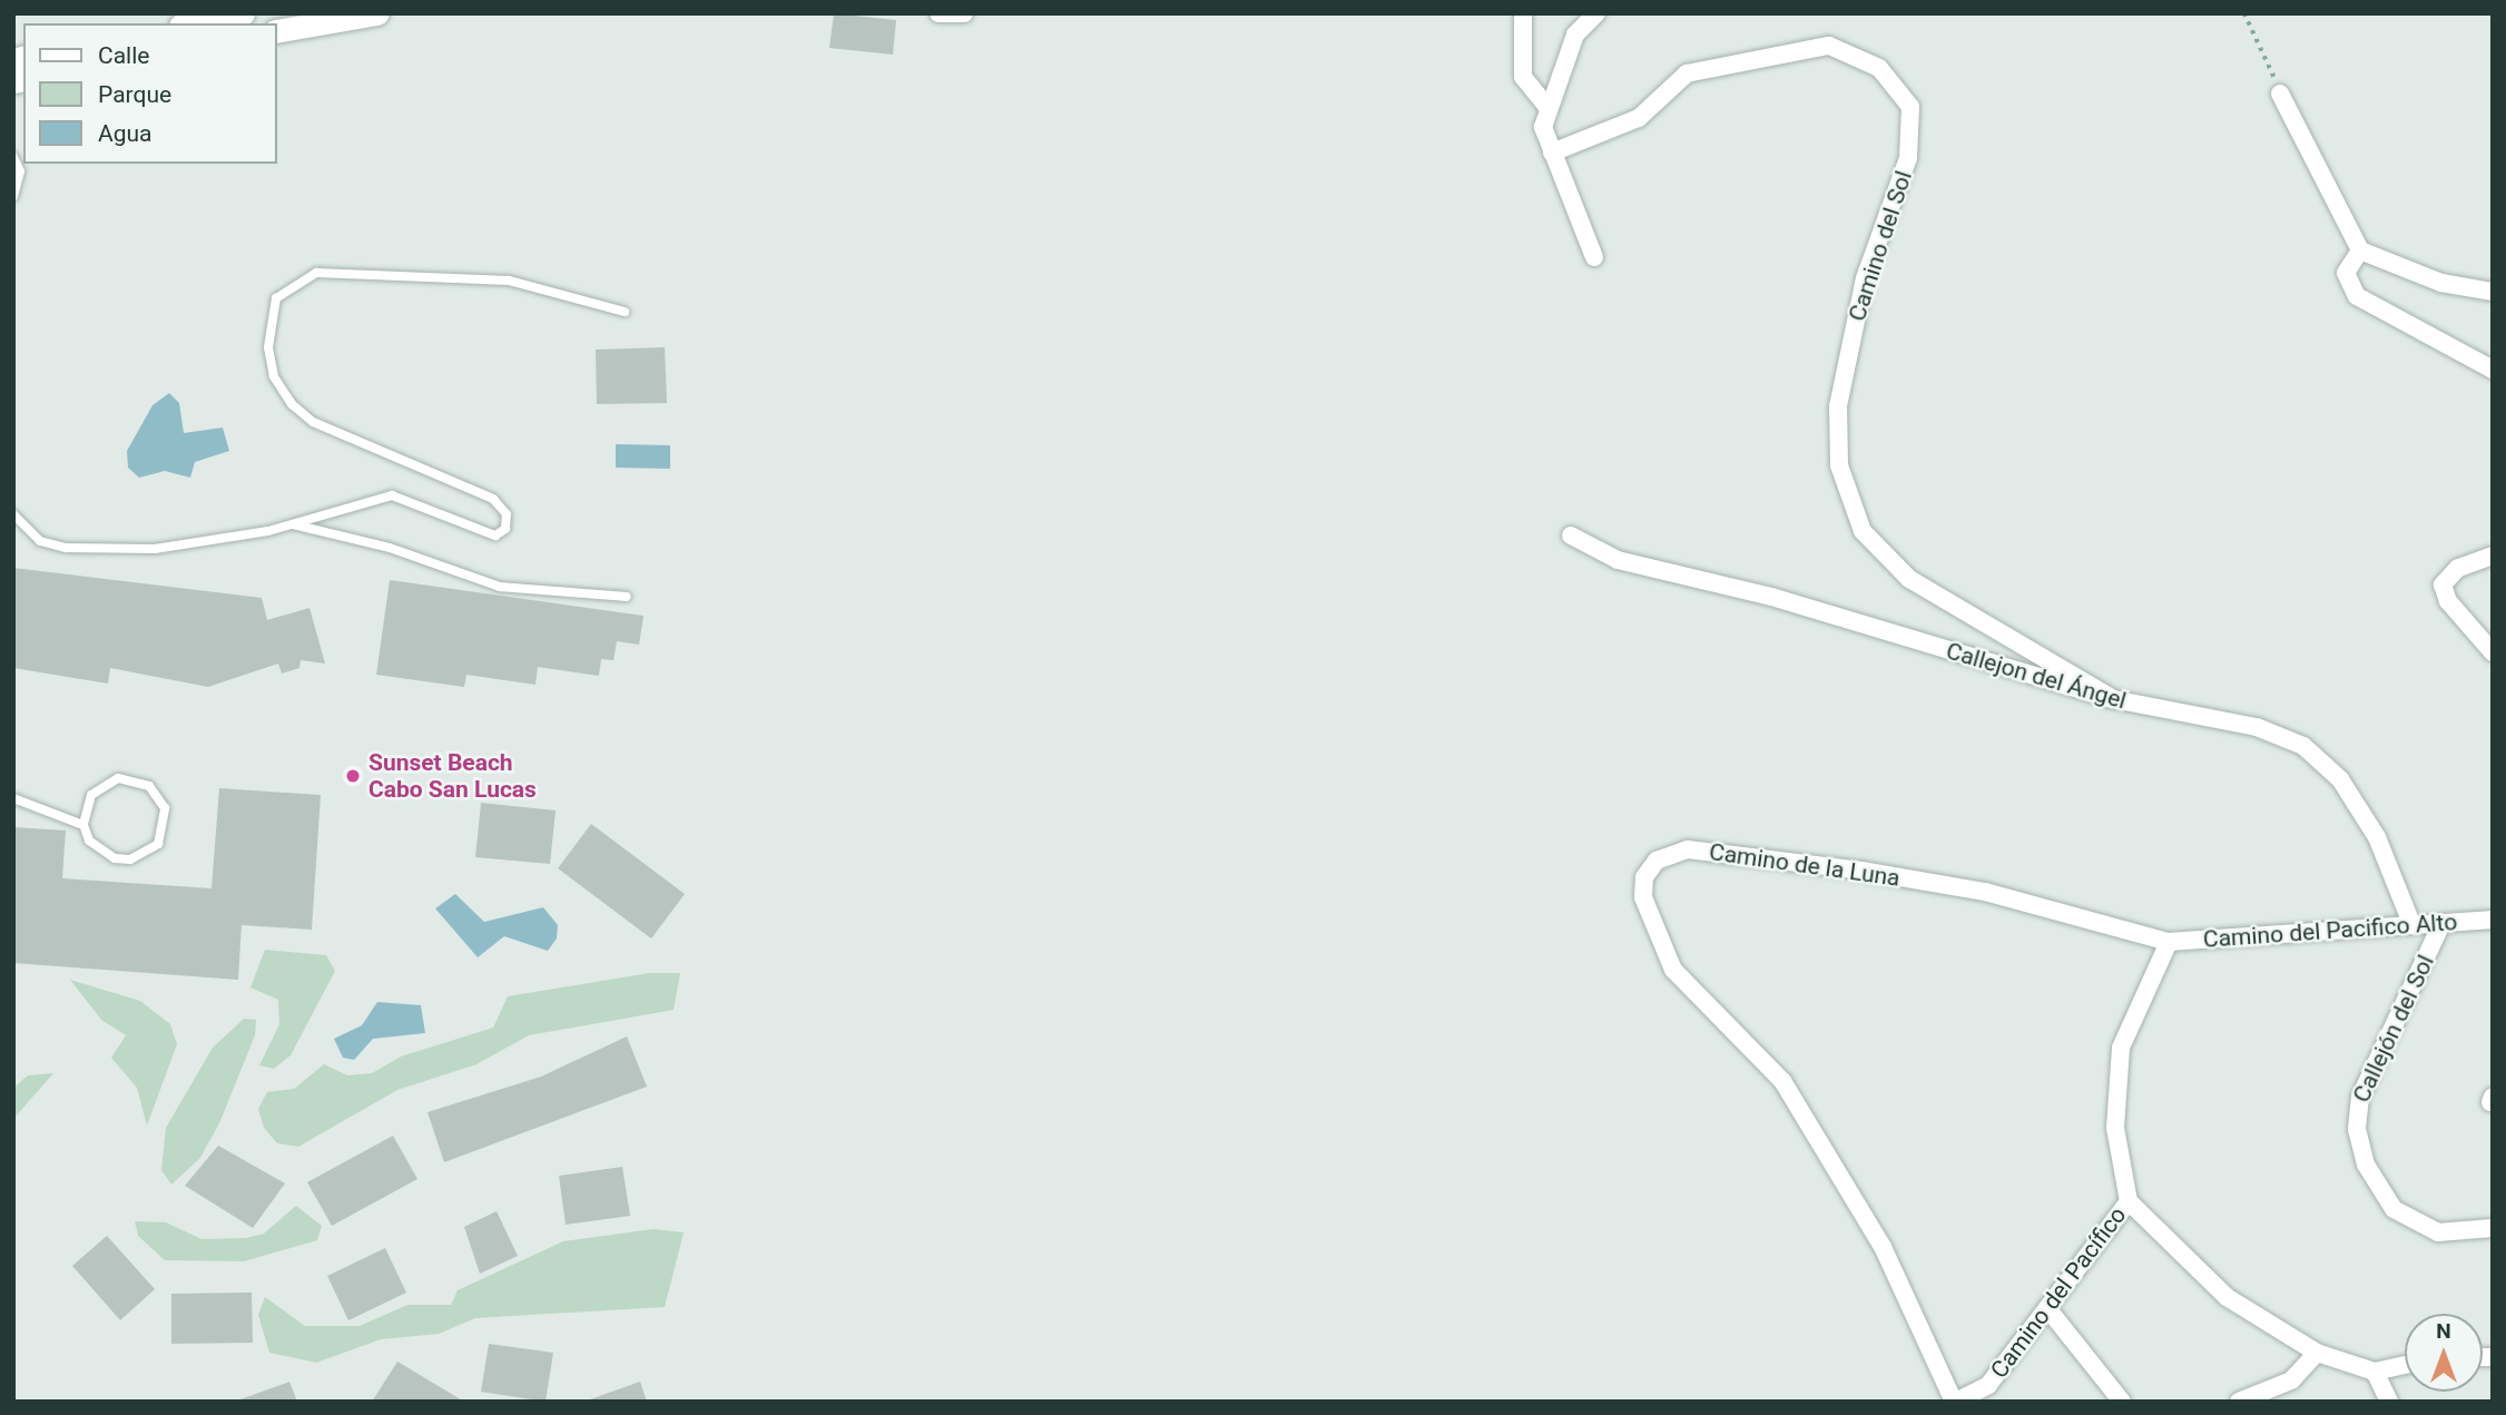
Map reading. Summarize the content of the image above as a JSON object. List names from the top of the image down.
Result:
{
  "streets": {
    "street": [
      "Camino del Sol",
      "Callejon del Ángel",
      "Camino de la Luna",
      "Camino del Pacifico Alto",
      "Callejón del Sol",
      "Camino del Pacífico"
    ]
  },
  "crossings": [
    ["Camino del Sol", "Callejon del Ángel"],
    ["Callejon del Ángel", "Camino del Pacifico Alto"],
    ["Camino de la Luna", "Camino del Pacifico Alto"],
    ["Camino de la Luna", "Camino del Pacífico"],
    ["Camino del Pacifico Alto", "Callejón del Sol"],
    ["Camino del Pacifico Alto", "Camino del Pacífico"]
  ],
  "places": ["Sunset Beach Cabo San Lucas"],
  "legend": ["Calle", "Parque", "Agua"],
  "north": "top"
}
